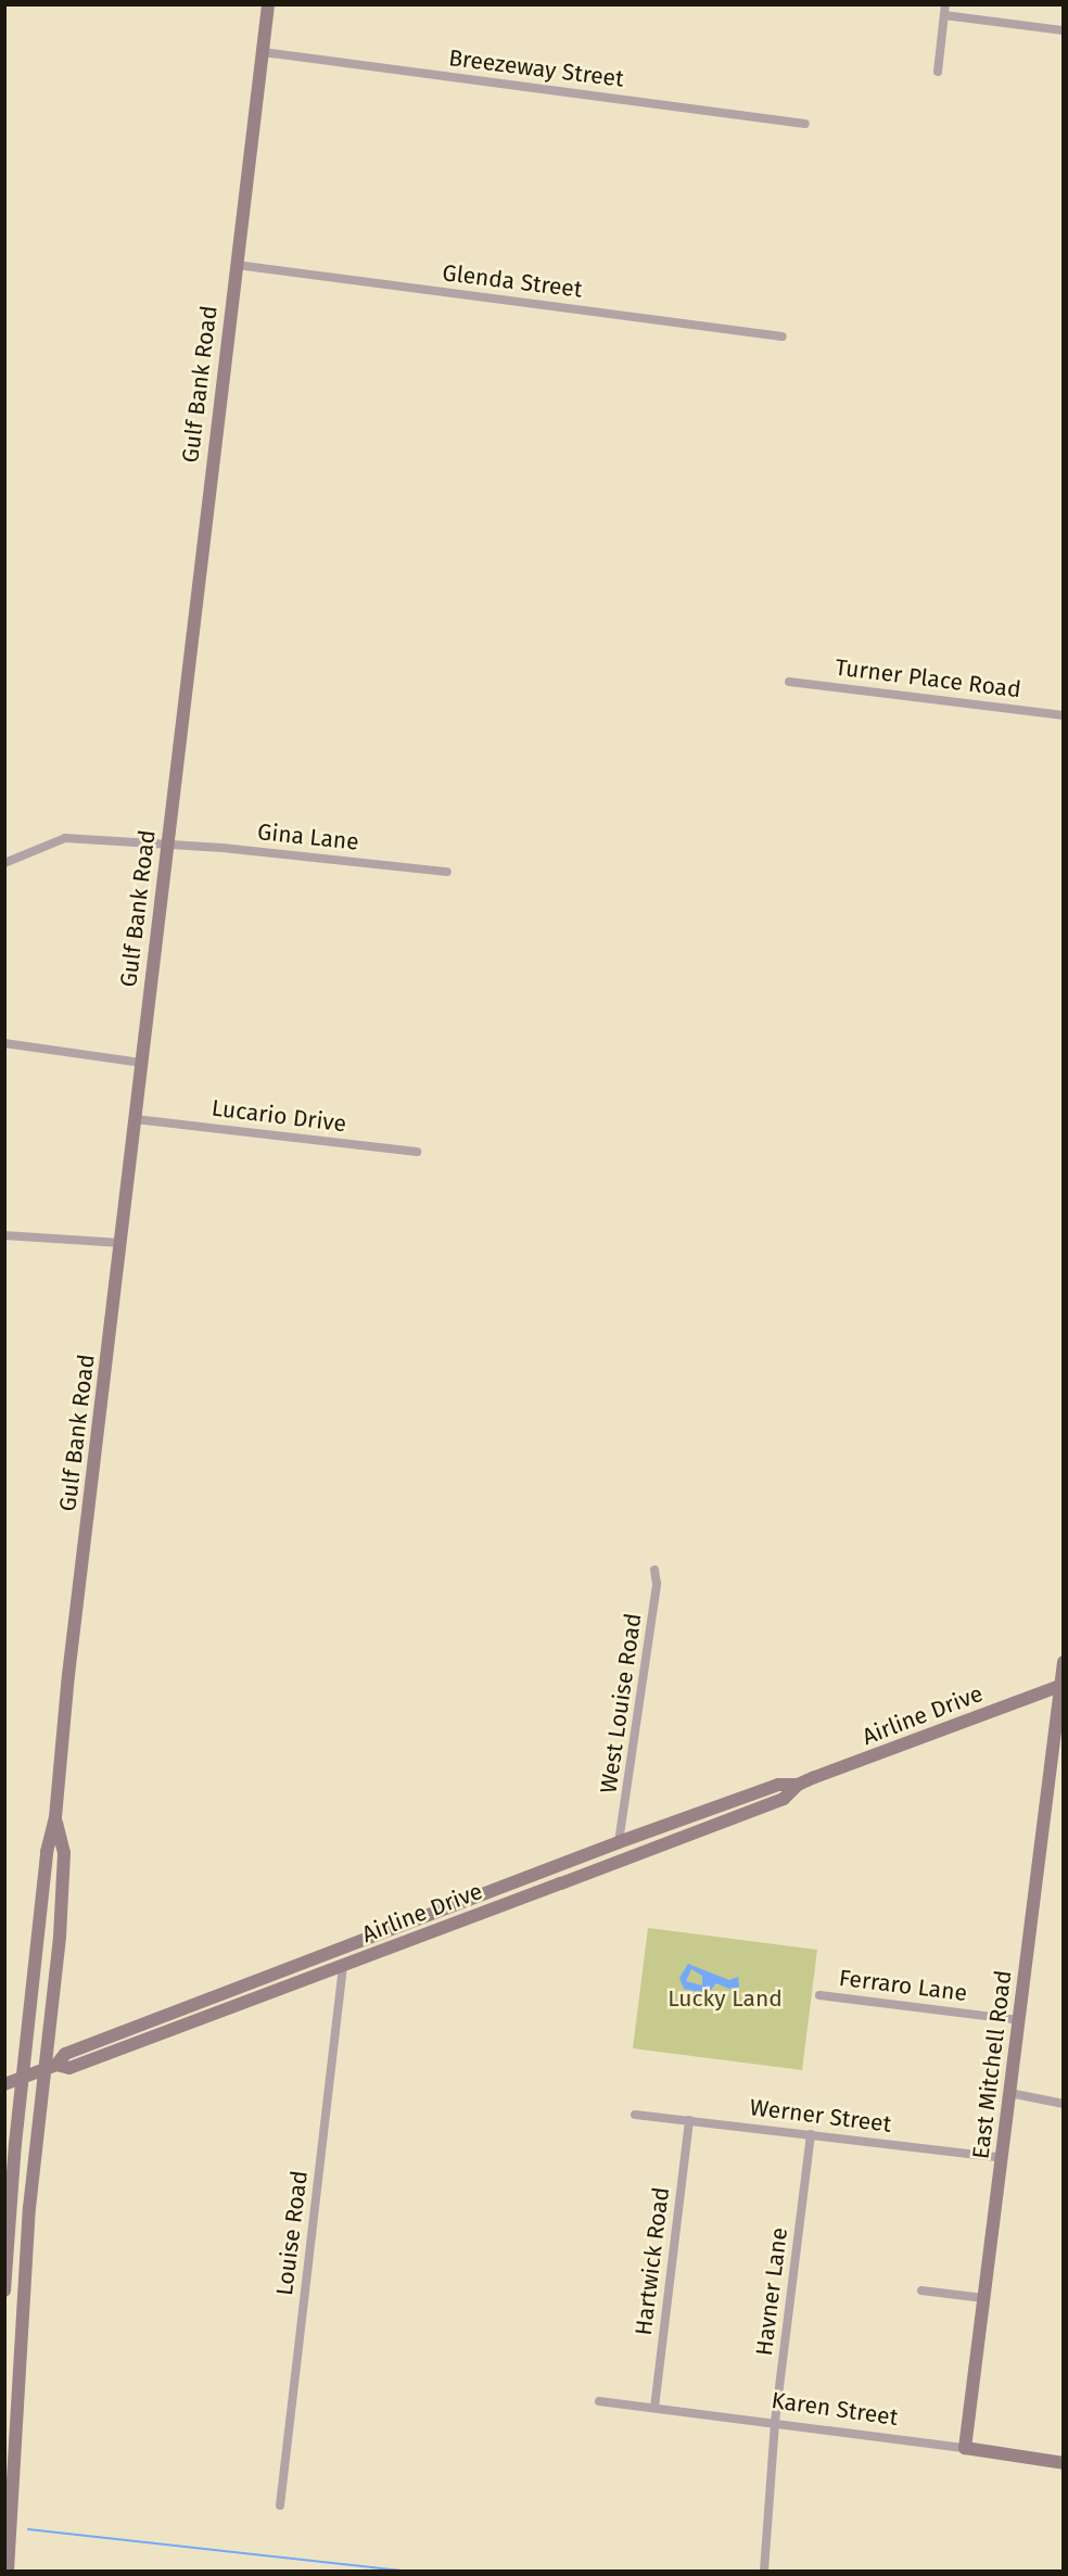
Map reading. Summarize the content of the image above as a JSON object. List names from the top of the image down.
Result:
{
  "streets": {
    "main road": [
      "Gulf Bank Road",
      "Airline Drive",
      "East Mitchell Road",
      "Karen Street"
    ],
    "street": [
      "Breezeway Street",
      "Glenda Street",
      "Turner Place Road",
      "Gina Lane",
      "Lucario Drive",
      "West Louise Road",
      "Ferraro Lane",
      "Werner Street",
      "Louise Road",
      "Hartwick Road",
      "Havner Lane"
    ]
  },
  "crossings": [
    ["Breezeway Street", "Gulf Bank Road"],
    ["Glenda Street", "Gulf Bank Road"],
    ["Gulf Bank Road", "Gina Lane"],
    ["Gulf Bank Road", "Lucario Drive"],
    ["Gulf Bank Road", "Airline Drive"],
    ["West Louise Road", "Airline Drive"],
    ["Airline Drive", "East Mitchell Road"],
    ["Airline Drive", "Louise Road"],
    ["Ferraro Lane", "East Mitchell Road"],
    ["East Mitchell Road", "Werner Street"],
    ["East Mitchell Road", "Karen Street"],
    ["Werner Street", "Hartwick Road"],
    ["Werner Street", "Havner Lane"],
    ["Hartwick Road", "Karen Street"],
    ["Havner Lane", "Karen Street"]
  ],
  "parks": ["Lucky Land"]
}
